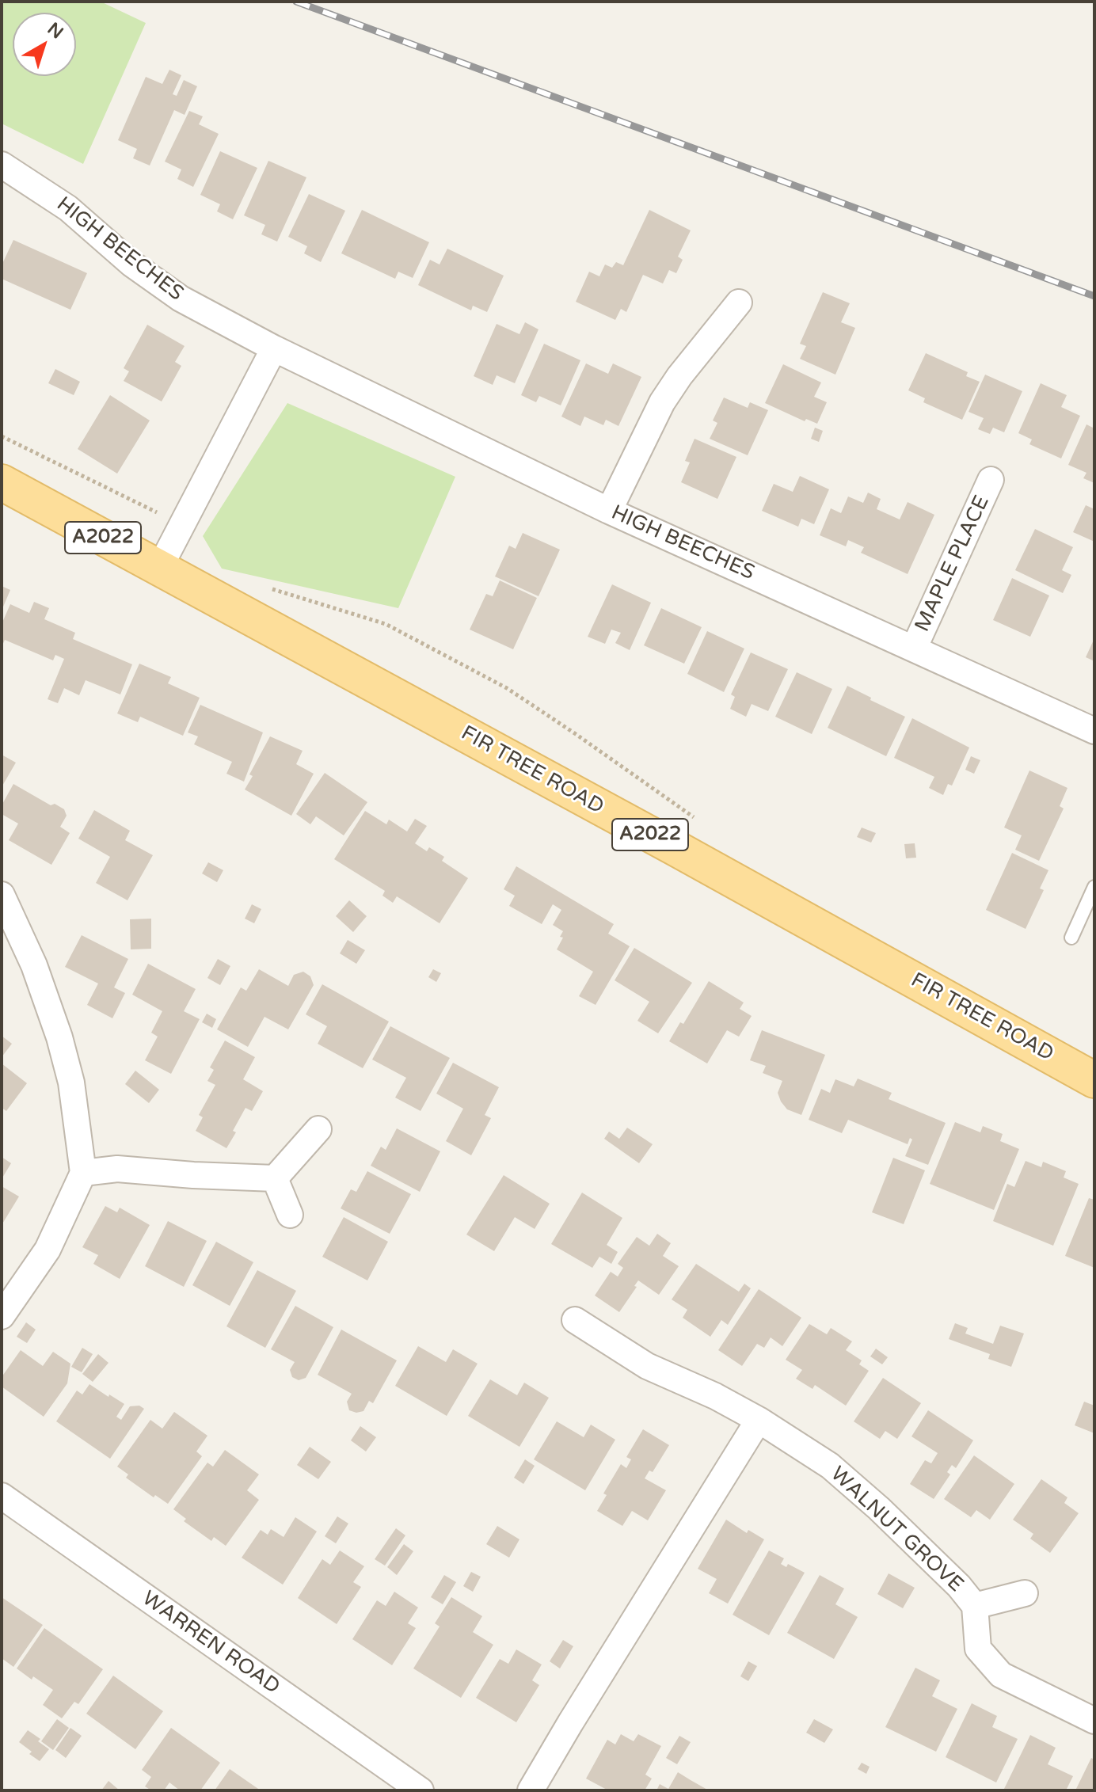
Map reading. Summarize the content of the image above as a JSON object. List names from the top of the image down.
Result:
{
  "streets": {
    "main road": ["A2022", "FIR TREE ROAD"],
    "street": [
      "HIGH BEECHES",
      "MAPLE PLACE",
      "WALNUT GROVE",
      "WARREN ROAD"
    ]
  },
  "crossings": [
    ["HIGH BEECHES", "MAPLE PLACE"]
  ],
  "north": "top right"
}
